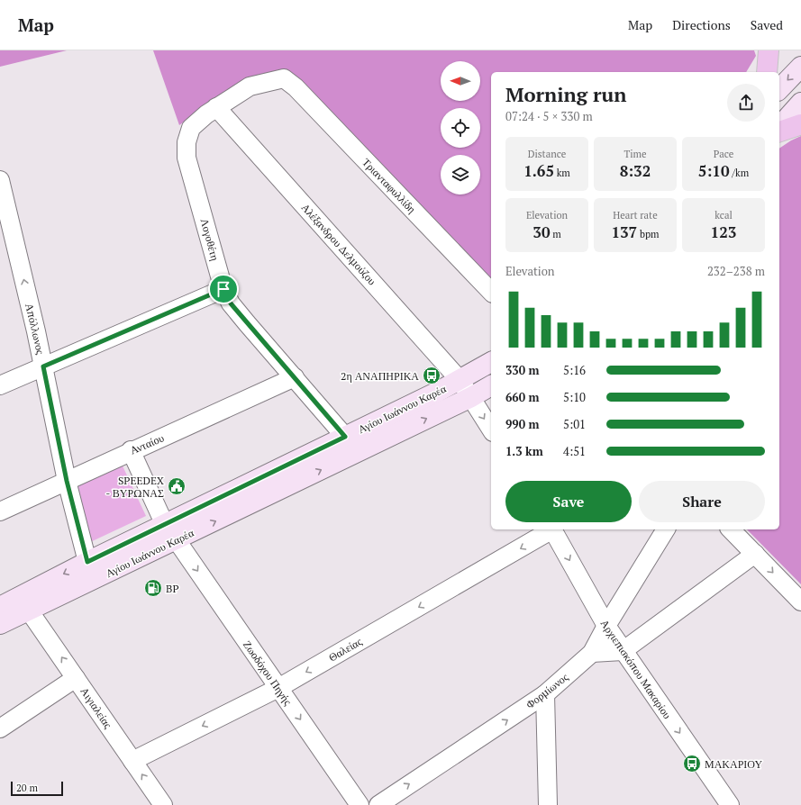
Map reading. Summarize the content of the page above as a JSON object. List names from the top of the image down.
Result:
{
  "streets": {
    "street": [
      "Τριανταφυλλίδη",
      "Λογοθέτη",
      "Αλέξανδρου Δελμούζου",
      "Απόλλωνος",
      "Αγίου Ιωάννου Καρέα",
      "Ανταίου",
      "Θαλείας",
      "Αρχιεπισκόπου Μακαρίου",
      "Ζωοδόχου Πηγής",
      "Φορμίωνος",
      "Αιγιαλείας"
    ]
  },
  "crossings": [
    ["Τριανταφυλλίδη", "Λογοθέτη"],
    ["Λογοθέτη", "Αλέξανδρου Δελμούζου"],
    ["Λογοθέτη", "Αγίου Ιωάννου Καρέα"],
    ["Λογοθέτη", "Ανταίου"],
    ["Αλέξανδρου Δελμούζου", "Αγίου Ιωάννου Καρέα"],
    ["Απόλλωνος", "Αγίου Ιωάννου Καρέα"],
    ["Απόλλωνος", "Ανταίου"],
    ["Αγίου Ιωάννου Καρέα", "Ζωοδόχου Πηγής"],
    ["Αγίου Ιωάννου Καρέα", "Αιγιαλείας"],
    ["Ανταίου", "Ζωοδόχου Πηγής"],
    ["Θαλείας", "Ζωοδόχου Πηγής"],
    ["Θαλείας", "Αιγιαλείας"],
    ["Αρχιεπισκόπου Μακαρίου", "Φορμίωνος"]
  ],
  "one_way": [
    "Απόλλωνος",
    "Θαλείας",
    "Αρχιεπισκόπου Μακαρίου",
    "Ζωοδόχου Πηγής",
    "Φορμίωνος",
    "Αιγιαλείας"
  ],
  "places": {
    "bus stop": ["2η ΑΝΑΠΗΡΙΚΑ", "ΜΑΚΑΡΙΟΥ"],
    "public building": ["SPEEDEX - ΒΥΡΩΝΑΣ"],
    "fuel station": ["BP"]
  },
  "scale_bar": "20 m",
  "north": "left",
  "page": {
    "header": "Map",
    "nav": ["Map", "Directions", "Saved"],
    "heading": ["Morning run", "07:24 · 5 × 330 m"],
    "stats": [
      ["Distance", "1.65 km"],
      ["Time", "8:32"],
      ["Pace", "5:10 /km"],
      ["Elevation", "30 m"],
      ["Heart rate", "137 bpm"],
      ["kcal", "123"]
    ],
    "chart": ["Elevation", "232–238 m"],
    "list": [
      {
        "name": "330 m",
        "note": "5:16"
      },
      {
        "name": "660 m",
        "note": "5:10"
      },
      {
        "name": "990 m",
        "note": "5:01"
      },
      {
        "name": "1.3 km",
        "note": "4:51"
      }
    ],
    "buttons": ["Save", "Share"],
    "scale": "20 m"
  }
}
